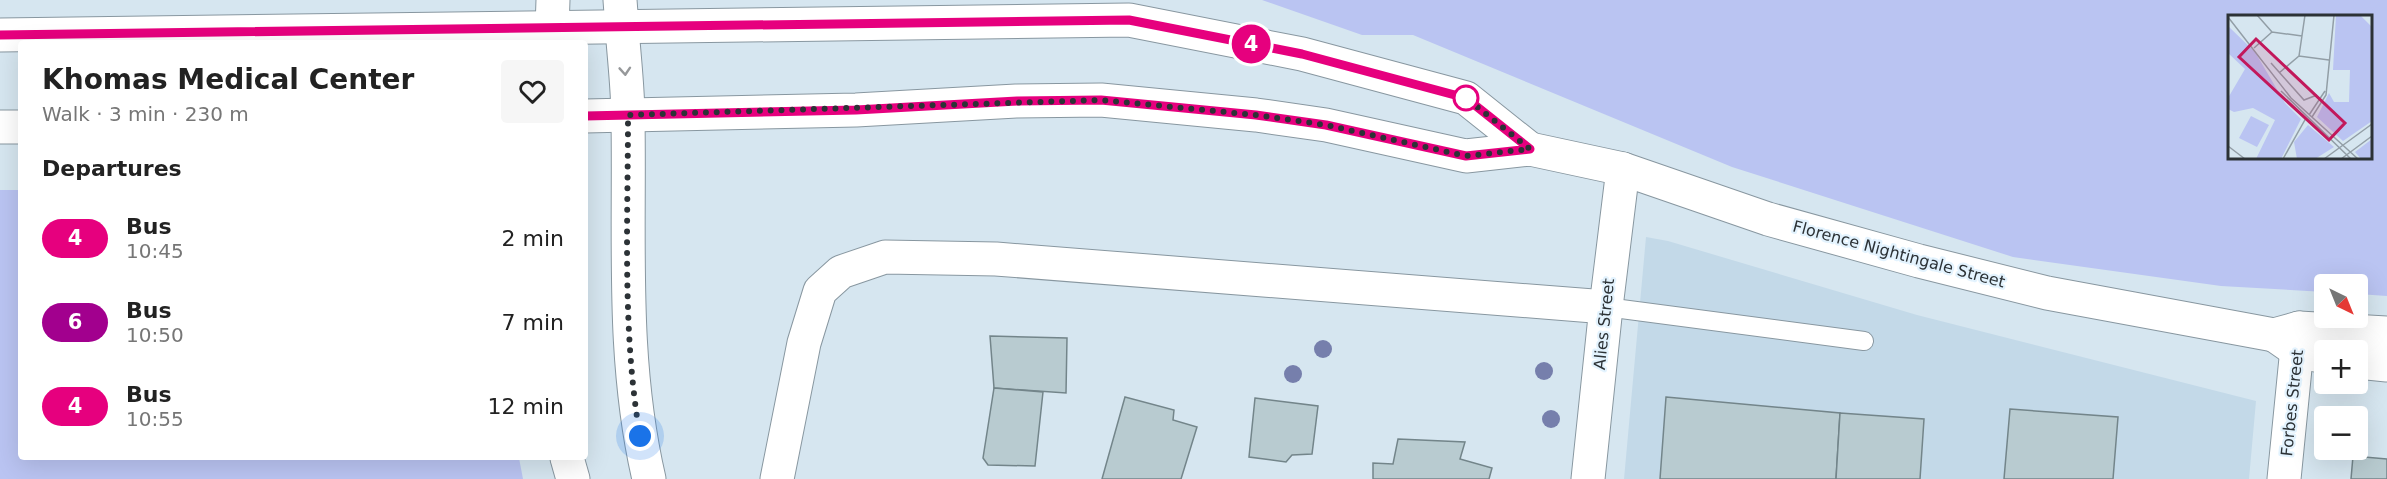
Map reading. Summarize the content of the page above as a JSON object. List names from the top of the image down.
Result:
{
  "streets": {
    "main road": ["Florence Nightingale Street", "Alies Street", "Forbes Street"]
  },
  "crossings": [
    ["Florence Nightingale Street", "Alies Street"],
    ["Florence Nightingale Street", "Forbes Street"]
  ],
  "lines": ["bus line 4"],
  "north": "bottom right",
  "page": {
    "on_map": "4",
    "heading": [
      ["Khomas Medical Center", "Walk · 3 min · 230 m"],
      "Departures"
    ],
    "list": [
      {
        "mark": "4",
        "name": "Bus",
        "note": "10:45",
        "value": "2 min"
      },
      {
        "mark": "6",
        "name": "Bus",
        "note": "10:50",
        "value": "7 min"
      },
      {
        "mark": "4",
        "name": "Bus",
        "note": "10:55",
        "value": "12 min"
      }
    ],
    "map_buttons": ["+", "−"]
  }
}
